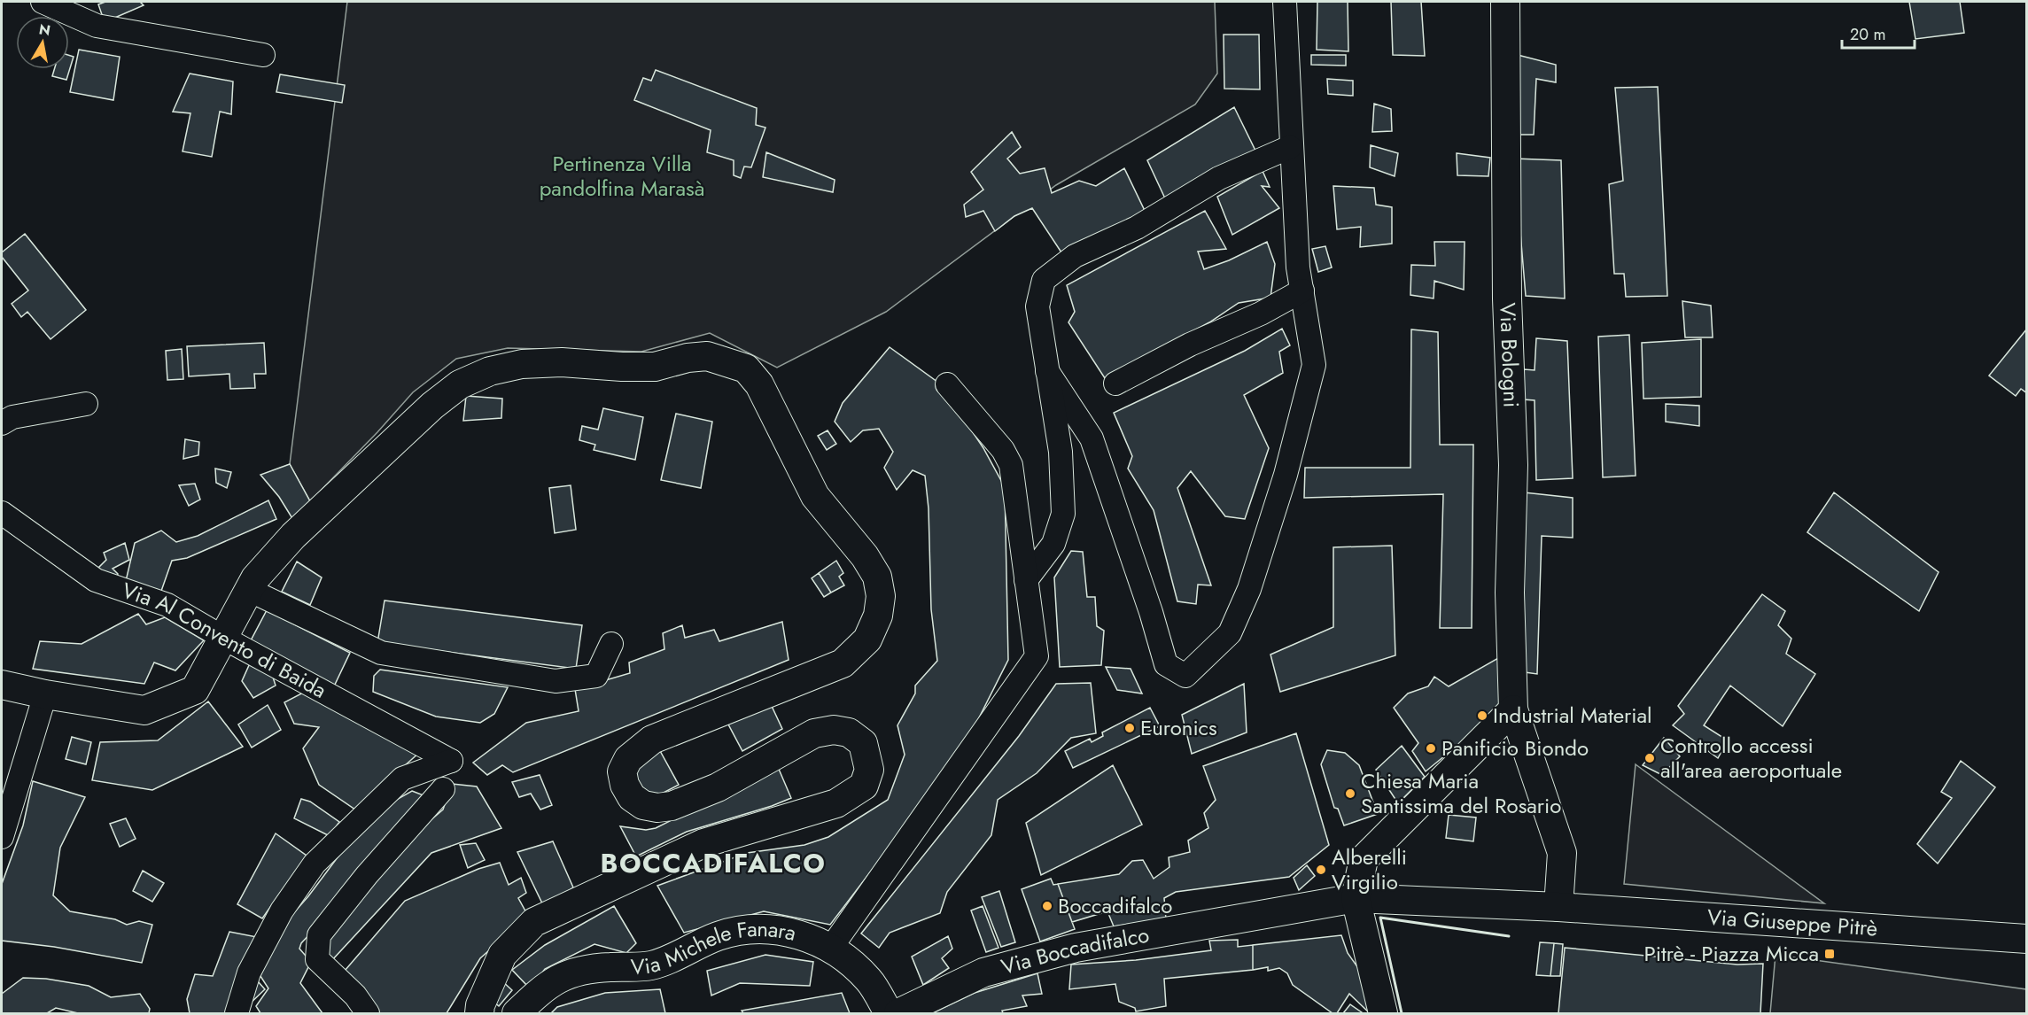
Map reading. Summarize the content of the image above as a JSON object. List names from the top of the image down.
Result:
{
  "streets": {
    "street": [
      "Via Bologni",
      "Via Al Convento di Baida",
      "Via Giuseppe Pitrè",
      "Via Michele Fanara",
      "Via Boccadifalco"
    ]
  },
  "crossings": [
    ["Via Bologni", "Via Giuseppe Pitrè"],
    ["Via Bologni", "Via Boccadifalco"],
    ["Via Giuseppe Pitrè", "Via Boccadifalco"]
  ],
  "districts": ["BOCCADIFALCO"],
  "parks": ["Pertinenza Villa pandolfina Marasà"],
  "places": {
    "other": [
      "Industrial Material",
      "Euronics",
      "Panificio Biondo",
      "Controllo accessi all'area aeroportuale",
      "Chiesa Maria Santissima del Rosario",
      "Alberelli Virgilio",
      "Boccadifalco"
    ],
    "transit": ["Pitrè - Piazza Micca"]
  },
  "scale_bar": "20 m",
  "north": "top"
}
